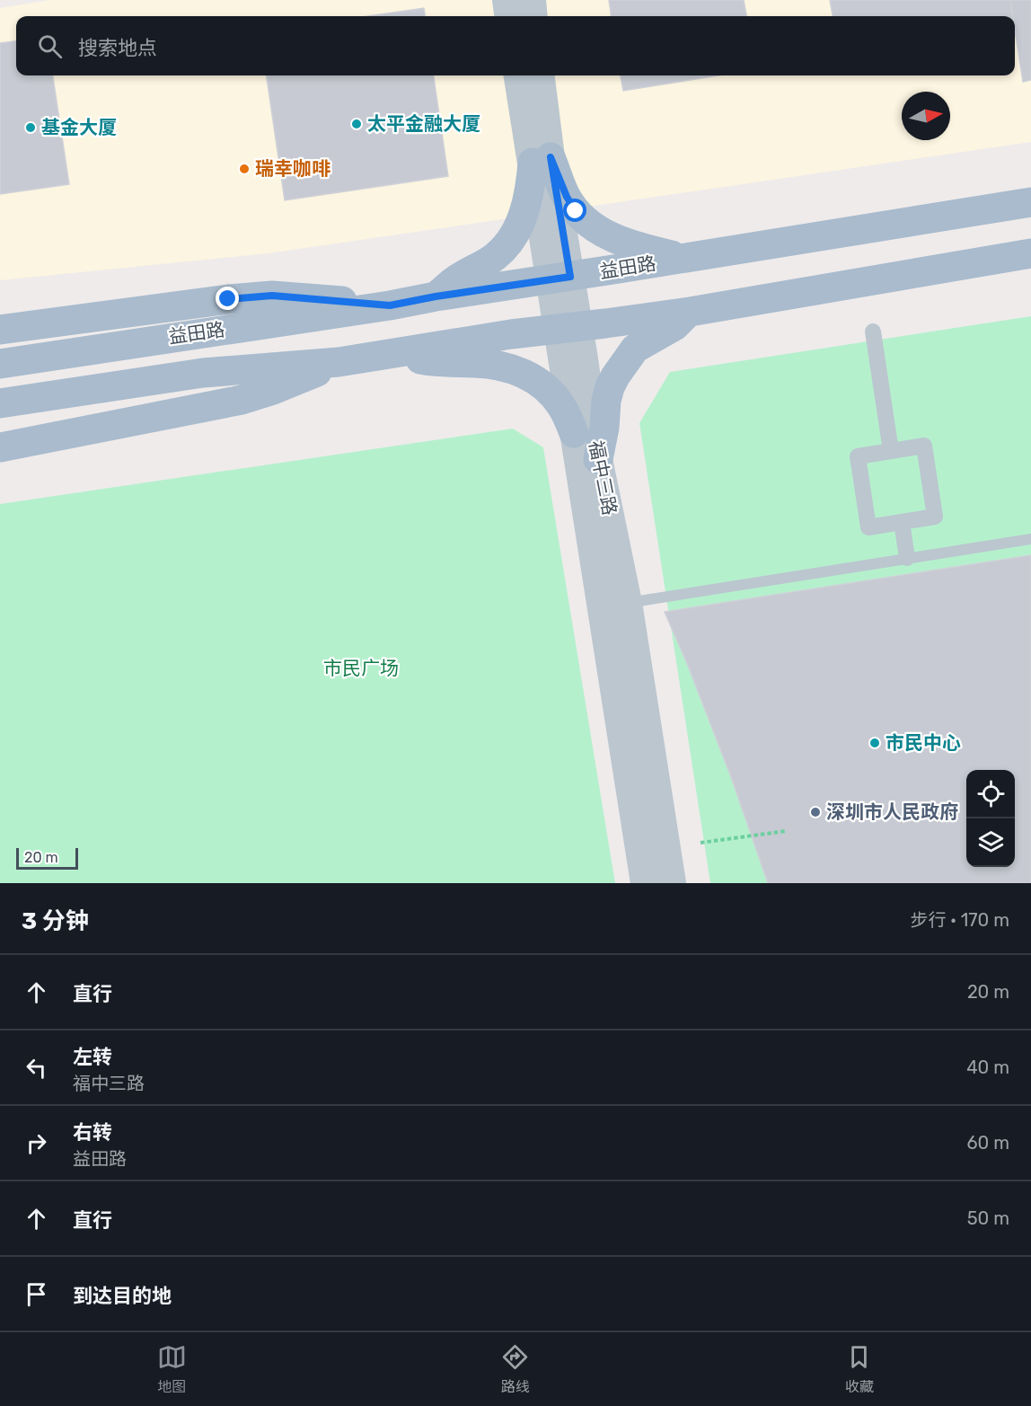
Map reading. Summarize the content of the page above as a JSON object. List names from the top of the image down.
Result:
{
  "streets": {
    "main road": ["益田路"],
    "street": ["福中三路"]
  },
  "crossings": [
    ["益田路", "福中三路"]
  ],
  "parks": ["市民广场"],
  "places": [
    "太平金融大厦",
    "基金大厦",
    "瑞幸咖啡",
    "市民中心",
    "深圳市人民政府"
  ],
  "scale_bar": "20 m",
  "north": "right",
  "page": {
    "search": "搜索地点",
    "scale": "20 m",
    "heading": ["3 分钟", "步行 · 170 m"],
    "list": [
      ["直行", "20 m"],
      ["左转", "福中三路", "40 m"],
      ["右转", "益田路", "60 m"],
      ["直行", "50 m"],
      "到达目的地"
    ],
    "nav": ["地图", "路线", "收藏"]
  }
}
